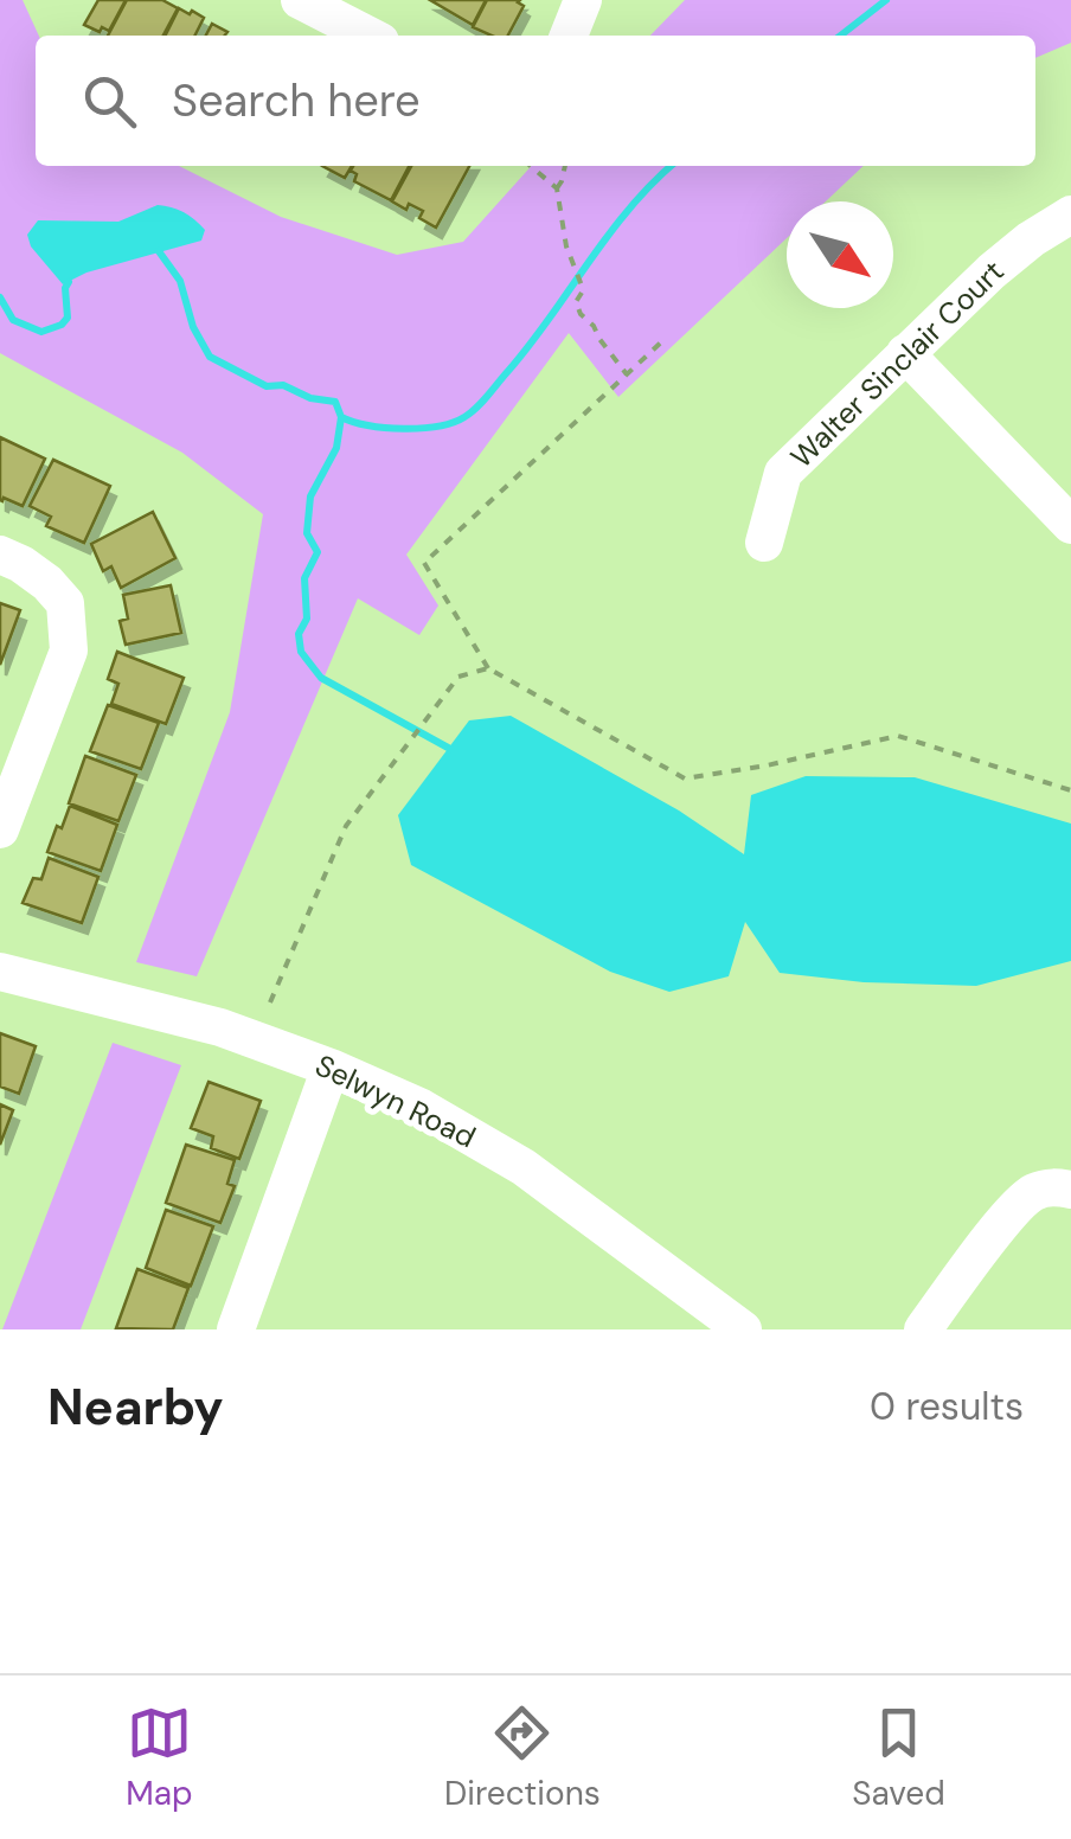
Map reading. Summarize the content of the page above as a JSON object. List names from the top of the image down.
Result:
{
  "streets": {
    "street": ["Walter Sinclair Court", "Selwyn Road"]
  },
  "north": "bottom right",
  "page": {
    "search": "Search here",
    "heading": ["Nearby", "0 results"],
    "nav": ["Map", "Directions", "Saved"]
  }
}
